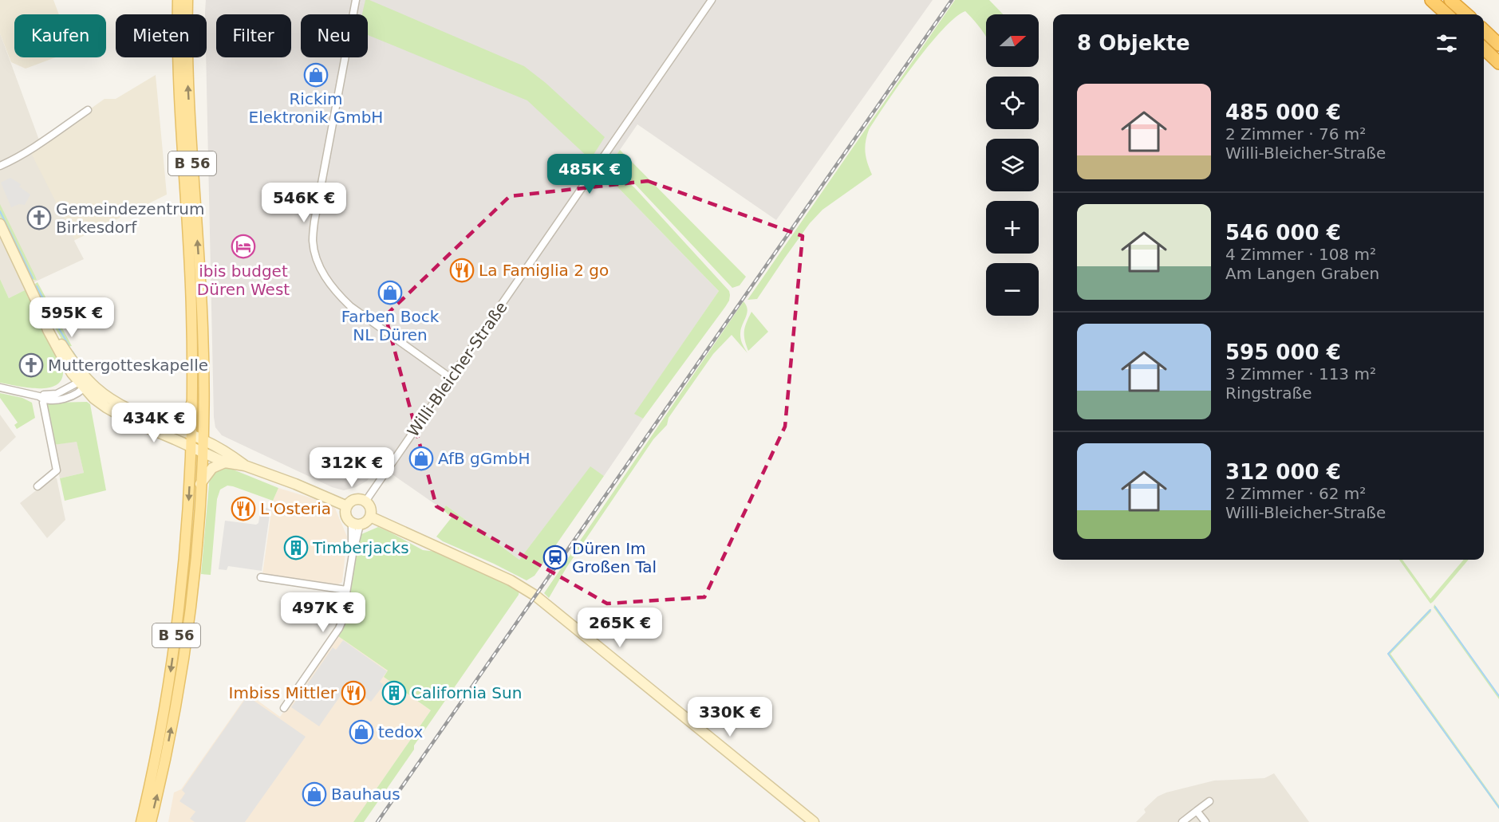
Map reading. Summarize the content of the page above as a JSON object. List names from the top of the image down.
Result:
{
  "streets": {
    "main road": ["B 56"],
    "street": ["Willi-Bleicher-Straße"]
  },
  "places": {
    "shop": [
      "Rickim Elektronik GmbH",
      "Farben Bock NL Düren",
      "AfB gGmbH",
      "tedox",
      "Bauhaus"
    ],
    "church": ["Gemeindezentrum Birkesdorf", "Muttergotteskapelle"],
    "hotel": ["ibis budget Düren West"],
    "restaurant": ["La Famiglia 2 go", "L'Osteria", "Imbiss Mittler"],
    "building": ["Timberjacks", "California Sun"],
    "station": ["Düren Im Großen Tal"]
  },
  "north": "right",
  "page": {
    "map_buttons": ["+", "−"],
    "chip": [
      "Kaufen",
      "Mieten",
      "Filter",
      "Neu"
    ],
    "heading": "8 Objekte",
    "list": [
      {
        "name": "485 000 €",
        "note": "2 Zimmer · 76 m² · Willi-Bleicher-Straße"
      },
      {
        "name": "546 000 €",
        "note": "4 Zimmer · 108 m² · Am Langen Graben"
      },
      {
        "name": "595 000 €",
        "note": "3 Zimmer · 113 m² · Ringstraße"
      },
      {
        "name": "312 000 €",
        "note": "2 Zimmer · 62 m² · Willi-Bleicher-Straße"
      }
    ],
    "price": [
      "485K €",
      "546K €",
      "595K €",
      "434K €",
      "312K €",
      "497K €",
      "265K €",
      "330K €"
    ]
  }
}
